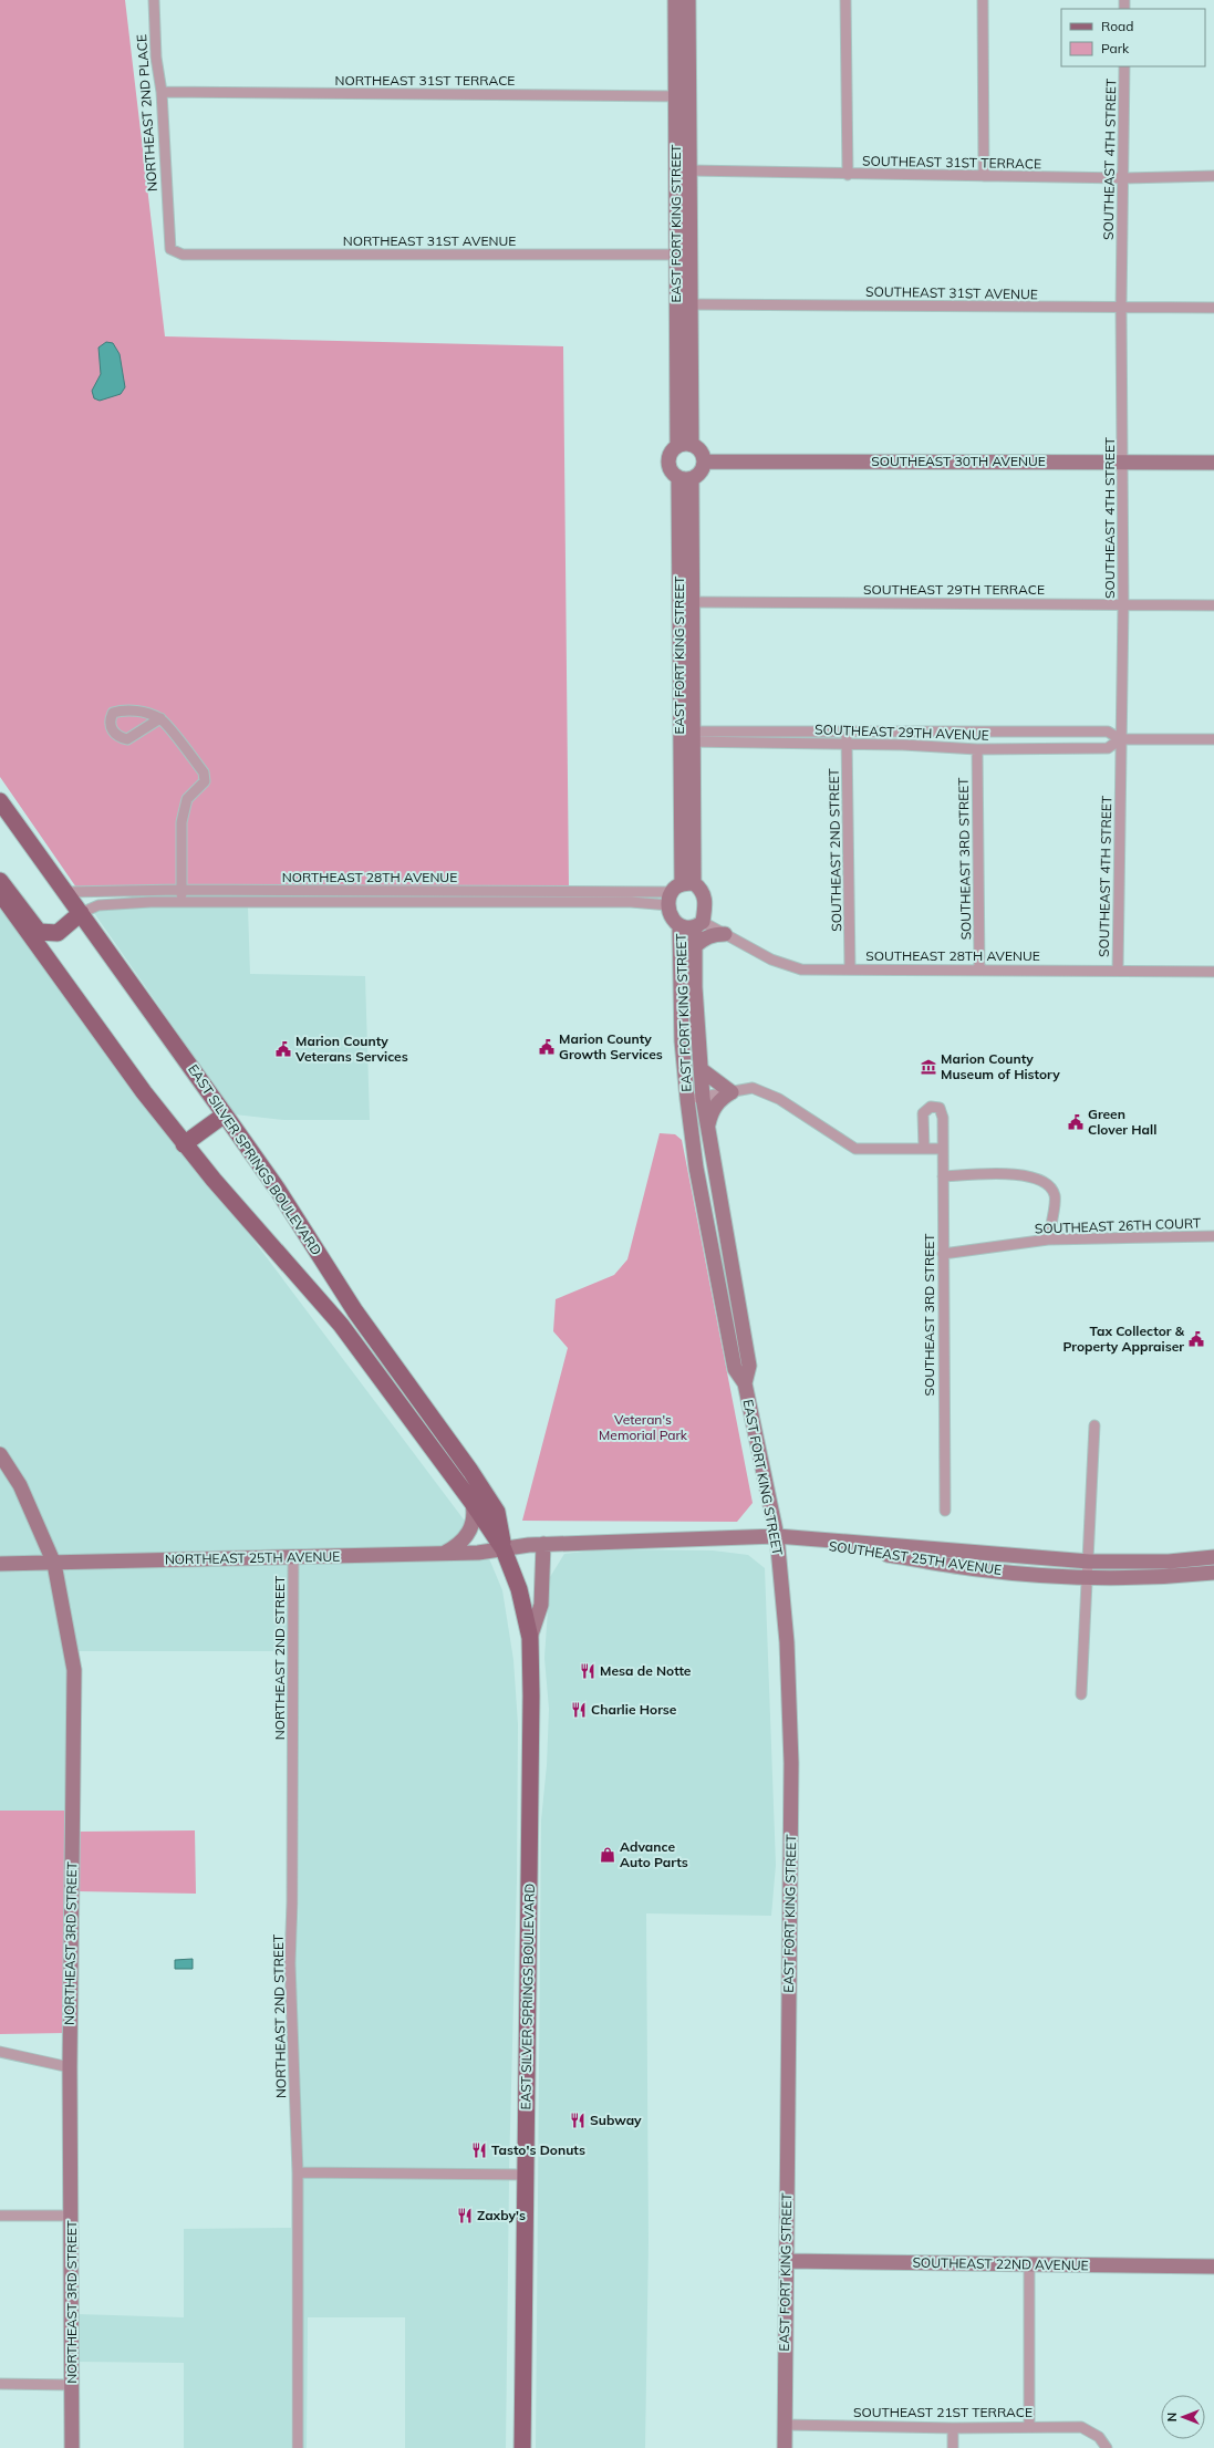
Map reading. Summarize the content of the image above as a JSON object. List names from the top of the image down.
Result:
{
  "streets": {
    "main road": ["EAST SILVER SPRINGS BOULEVARD"],
    "street": [
      "NORTHEAST 31ST TERRACE",
      "NORTHEAST 2ND PLACE",
      "SOUTHEAST 4TH STREET",
      "SOUTHEAST 31ST TERRACE",
      "EAST FORT KING STREET",
      "NORTHEAST 31ST AVENUE",
      "SOUTHEAST 31ST AVENUE",
      "SOUTHEAST 30TH AVENUE",
      "SOUTHEAST 29TH TERRACE",
      "SOUTHEAST 29TH AVENUE",
      "SOUTHEAST 2ND STREET",
      "SOUTHEAST 3RD STREET",
      "NORTHEAST 28TH AVENUE",
      "SOUTHEAST 28TH AVENUE",
      "SOUTHEAST 26TH COURT",
      "NORTHEAST 25TH AVENUE",
      "SOUTHEAST 25TH AVENUE",
      "NORTHEAST 2ND STREET",
      "NORTHEAST 3RD STREET",
      "SOUTHEAST 22ND AVENUE",
      "SOUTHEAST 21ST TERRACE"
    ]
  },
  "crossings": [
    ["NORTHEAST 31ST TERRACE", "NORTHEAST 2ND PLACE"],
    ["NORTHEAST 31ST TERRACE", "EAST FORT KING STREET"],
    ["NORTHEAST 2ND PLACE", "NORTHEAST 31ST AVENUE"],
    ["SOUTHEAST 4TH STREET", "SOUTHEAST 31ST TERRACE"],
    ["SOUTHEAST 4TH STREET", "SOUTHEAST 31ST AVENUE"],
    ["SOUTHEAST 4TH STREET", "SOUTHEAST 30TH AVENUE"],
    ["SOUTHEAST 4TH STREET", "SOUTHEAST 29TH TERRACE"],
    ["SOUTHEAST 4TH STREET", "SOUTHEAST 29TH AVENUE"],
    ["SOUTHEAST 4TH STREET", "SOUTHEAST 28TH AVENUE"],
    ["SOUTHEAST 31ST TERRACE", "EAST FORT KING STREET"],
    ["EAST FORT KING STREET", "NORTHEAST 31ST AVENUE"],
    ["EAST FORT KING STREET", "SOUTHEAST 31ST AVENUE"],
    ["EAST FORT KING STREET", "SOUTHEAST 30TH AVENUE"],
    ["EAST FORT KING STREET", "SOUTHEAST 29TH TERRACE"],
    ["EAST FORT KING STREET", "SOUTHEAST 29TH AVENUE"],
    ["EAST FORT KING STREET", "NORTHEAST 28TH AVENUE"],
    ["EAST FORT KING STREET", "SOUTHEAST 28TH AVENUE"],
    ["EAST FORT KING STREET", "SOUTHEAST 25TH AVENUE"],
    ["EAST FORT KING STREET", "SOUTHEAST 22ND AVENUE"],
    ["EAST FORT KING STREET", "SOUTHEAST 21ST TERRACE"],
    ["SOUTHEAST 29TH AVENUE", "SOUTHEAST 2ND STREET"],
    ["SOUTHEAST 29TH AVENUE", "SOUTHEAST 3RD STREET"],
    ["SOUTHEAST 2ND STREET", "SOUTHEAST 28TH AVENUE"],
    ["SOUTHEAST 3RD STREET", "SOUTHEAST 28TH AVENUE"],
    ["SOUTHEAST 3RD STREET", "SOUTHEAST 26TH COURT"],
    ["NORTHEAST 28TH AVENUE", "EAST SILVER SPRINGS BOULEVARD"],
    ["EAST SILVER SPRINGS BOULEVARD", "NORTHEAST 25TH AVENUE"],
    ["EAST SILVER SPRINGS BOULEVARD", "SOUTHEAST 25TH AVENUE"],
    ["NORTHEAST 25TH AVENUE", "SOUTHEAST 25TH AVENUE"],
    ["NORTHEAST 25TH AVENUE", "NORTHEAST 2ND STREET"],
    ["NORTHEAST 25TH AVENUE", "NORTHEAST 3RD STREET"]
  ],
  "parks": ["Veteran's Memorial Park"],
  "places": {
    "public building": [
      "Marion County Growth Services",
      "Marion County Veterans Services",
      "Green Clover Hall",
      "Tax Collector & Property Appraiser"
    ],
    "museum": ["Marion County Museum of History"],
    "restaurant": [
      "Mesa de Notte",
      "Charlie Horse",
      "Subway",
      "Tasto's Donuts",
      "Zaxby's"
    ],
    "shop": ["Advance Auto Parts"]
  },
  "legend": ["Road", "Park"],
  "north": "left"
}
